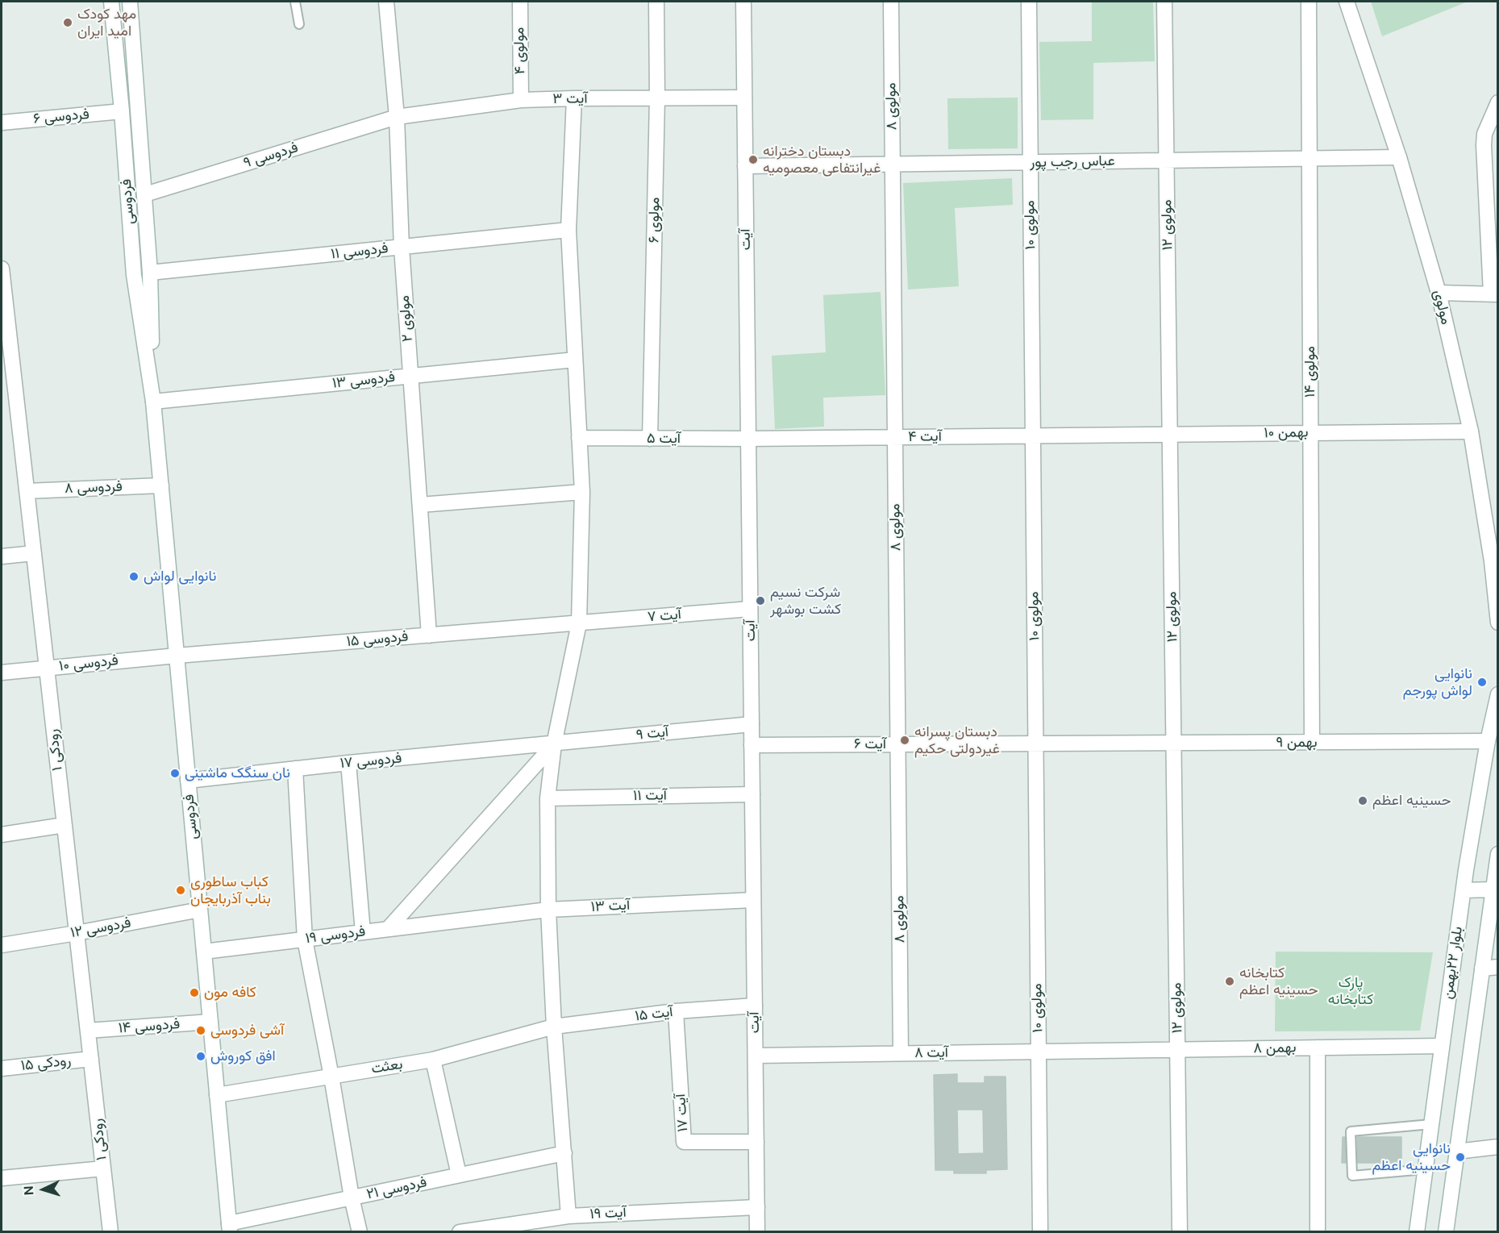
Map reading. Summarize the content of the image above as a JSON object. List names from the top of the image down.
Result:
{
  "streets": {
    "street": [
      "مولوی ۴",
      "آیت ۳",
      "مولوی ۸",
      "فردوسی ۶",
      "فردوسی ۹",
      "عباس رجب پور",
      "فردوسی",
      "مولوی ۶",
      "مولوی ۱۰",
      "مولوی ۱۲",
      "آیت",
      "فردوسی ۱۱",
      "مولوی",
      "مولوی ۲",
      "مولوی ۱۴",
      "فردوسی ۱۳",
      "بهمن ۱۰",
      "آیت ۴",
      "آیت ۵",
      "فردوسی ۸",
      "آیت ۷",
      "فردوسی ۱۵",
      "فردوسی ۱۰",
      "آیت ۹",
      "بهمن ۹",
      "آیت ۶",
      "رودکی ۱",
      "فردوسی ۱۷",
      "آیت ۱۱",
      "آیت ۱۳",
      "فردوسی ۱۲",
      "فردوسی ۱۹",
      "بلوار ۲۲بهمن",
      "آیت ۱۵",
      "فردوسی ۱۴",
      "بهمن ۸",
      "آیت ۸",
      "رودکی ۱۵",
      "بعثت",
      "آیت ۱۷",
      "فردوسی ۲۱",
      "آیت ۱۹"
    ]
  },
  "crossings": [
    ["مولوی ۴", "آیت ۳"],
    ["آیت ۳", "فردوسی ۹"],
    ["آیت ۳", "مولوی ۶"],
    ["آیت ۳", "آیت"],
    ["آیت ۳", "مولوی ۲"],
    ["مولوی ۸", "عباس رجب پور"],
    ["مولوی ۸", "آیت ۴"],
    ["مولوی ۸", "آیت ۶"],
    ["مولوی ۸", "آیت ۸"],
    ["فردوسی ۶", "فردوسی"],
    ["فردوسی ۹", "فردوسی"],
    ["فردوسی ۹", "مولوی ۲"],
    ["عباس رجب پور", "مولوی ۱۰"],
    ["عباس رجب پور", "مولوی ۱۲"],
    ["عباس رجب پور", "آیت"],
    ["عباس رجب پور", "مولوی"],
    ["عباس رجب پور", "مولوی ۱۴"],
    ["فردوسی", "فردوسی ۱۱"],
    ["فردوسی", "فردوسی ۱۳"],
    ["فردوسی", "فردوسی ۸"],
    ["فردوسی", "فردوسی ۱۵"],
    ["فردوسی", "فردوسی ۱۰"],
    ["فردوسی", "فردوسی ۱۷"],
    ["فردوسی", "فردوسی ۱۲"],
    ["فردوسی", "فردوسی ۱۹"],
    ["فردوسی", "فردوسی ۱۴"],
    ["فردوسی", "بعثت"],
    ["فردوسی", "فردوسی ۲۱"],
    ["مولوی ۶", "آیت ۵"],
    ["مولوی ۱۰", "آیت ۴"],
    ["مولوی ۱۰", "آیت ۶"],
    ["مولوی ۱۰", "آیت ۸"],
    ["مولوی ۱۲", "بهمن ۱۰"],
    ["مولوی ۱۲", "بهمن ۹"],
    ["مولوی ۱۲", "بهمن ۸"],
    ["آیت", "آیت ۴"],
    ["آیت", "آیت ۵"],
    ["آیت", "آیت ۷"],
    ["آیت", "آیت ۹"],
    ["آیت", "آیت ۶"],
    ["آیت", "آیت ۱۱"],
    ["آیت", "آیت ۱۳"],
    ["آیت", "آیت ۱۵"],
    ["آیت", "آیت ۸"],
    ["آیت", "آیت ۱۷"],
    ["آیت", "آیت ۱۹"],
    ["فردوسی ۱۱", "مولوی ۲"],
    ["مولوی", "بهمن ۱۰"],
    ["مولوی ۲", "فردوسی ۱۳"],
    ["مولوی ۲", "فردوسی ۱۵"],
    ["مولوی ۱۴", "بهمن ۱۰"],
    ["مولوی ۱۴", "بهمن ۹"],
    ["بهمن ۱۰", "آیت ۴"],
    ["آیت ۴", "آیت ۵"],
    ["فردوسی ۸", "رودکی ۱"],
    ["آیت ۷", "فردوسی ۱۵"],
    ["فردوسی ۱۵", "فردوسی ۱۰"],
    ["فردوسی ۱۰", "رودکی ۱"],
    ["آیت ۹", "فردوسی ۱۷"],
    ["بهمن ۹", "آیت ۶"],
    ["بهمن ۹", "بلوار ۲۲بهمن"],
    ["رودکی ۱", "فردوسی ۱۲"],
    ["رودکی ۱", "فردوسی ۱۴"],
    ["رودکی ۱", "رودکی ۱۵"],
    ["آیت ۱۳", "فردوسی ۱۹"],
    ["بلوار ۲۲بهمن", "بهمن ۸"],
    ["آیت ۱۵", "بعثت"],
    ["آیت ۱۵", "آیت ۱۷"],
    ["بهمن ۸", "آیت ۸"]
  ],
  "parks": ["پارک کتابخانه"],
  "places": [
    "مهد کودک امید ایران",
    "دبستان دخترانه غیرانتفاعی معصومیه",
    "نانوایی لواش",
    "شرکت نسیم کشت بوشهر",
    "نانوایی لواش پورجم",
    "دبستان پسرانه غیردولتی حکیم",
    "نان سنگک ماشینی",
    "حسینیه اعظم",
    "کباب ساطوری بناب آذربایجان",
    "کتابخانه حسینیه اعظم",
    "کافه مون",
    "آشی فردوسی",
    "افق کوروش",
    "نانوایی حسینیه اعظم"
  ],
  "north": "left"
}
